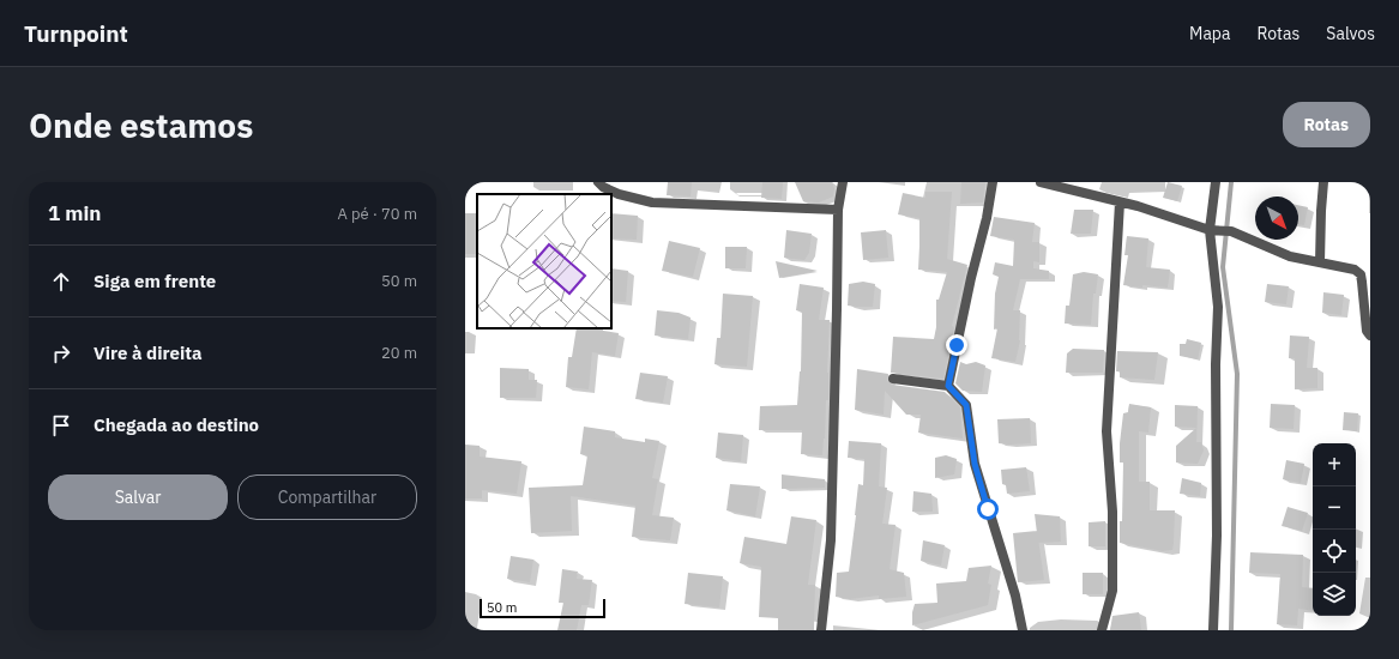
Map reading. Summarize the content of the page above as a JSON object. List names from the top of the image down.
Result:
{
  "scale_bar": "50 m",
  "north": "bottom right",
  "page": {
    "header": "Turnpoint",
    "nav": ["Mapa", "Rotas", "Salvos"],
    "buttons": [
      "Rotas",
      ["Salvar", "Compartilhar"]
    ],
    "title": "Onde estamos",
    "heading": ["1 min", "A pé · 70 m"],
    "list": [
      ["Siga em frente", "50 m"],
      ["Vire à direita", "20 m"],
      "Chegada ao destino"
    ],
    "map_buttons": ["+", "−"],
    "scale": "50 m"
  }
}
